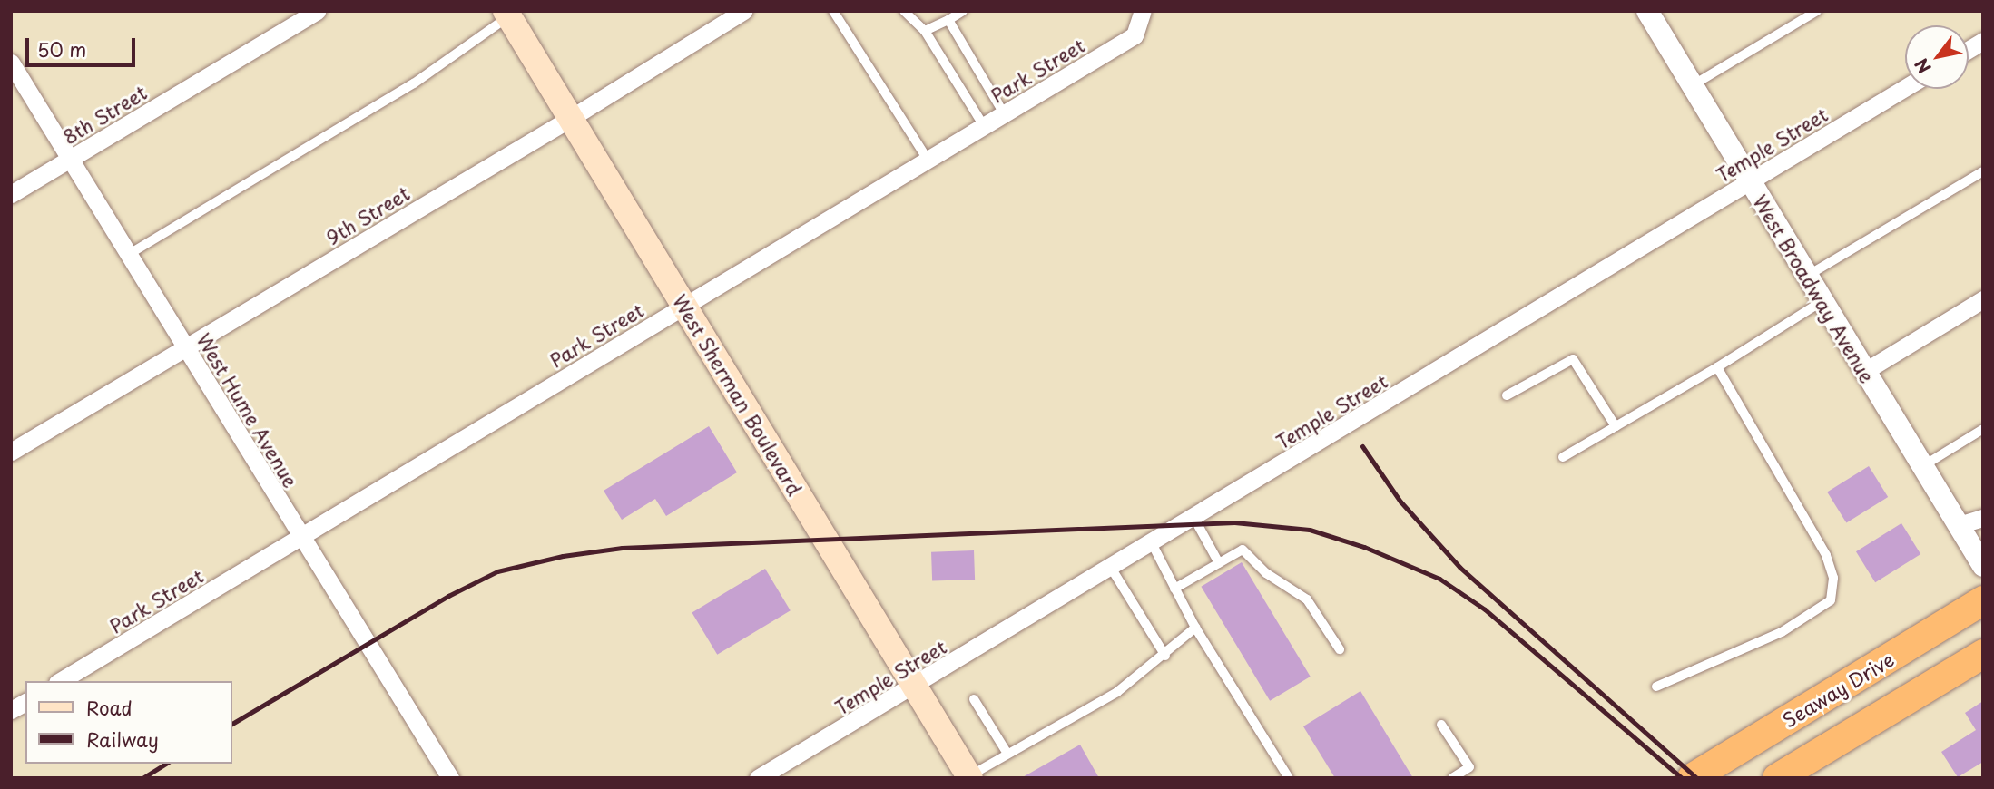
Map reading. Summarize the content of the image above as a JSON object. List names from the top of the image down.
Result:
{
  "streets": {
    "highway": ["Seaway Drive"],
    "main road": ["West Sherman Boulevard"],
    "street": [
      "Park Street",
      "8th Street",
      "Temple Street",
      "9th Street",
      "West Broadway Avenue",
      "West Hume Avenue"
    ]
  },
  "crossings": [
    ["Park Street", "West Sherman Boulevard"],
    ["Park Street", "West Hume Avenue"],
    ["8th Street", "West Hume Avenue"],
    ["Temple Street", "West Broadway Avenue"],
    ["Temple Street", "West Sherman Boulevard"],
    ["9th Street", "West Sherman Boulevard"],
    ["9th Street", "West Hume Avenue"]
  ],
  "legend": ["Road", "Railway"],
  "scale_bar": "50 m",
  "north": "bottom left"
}
